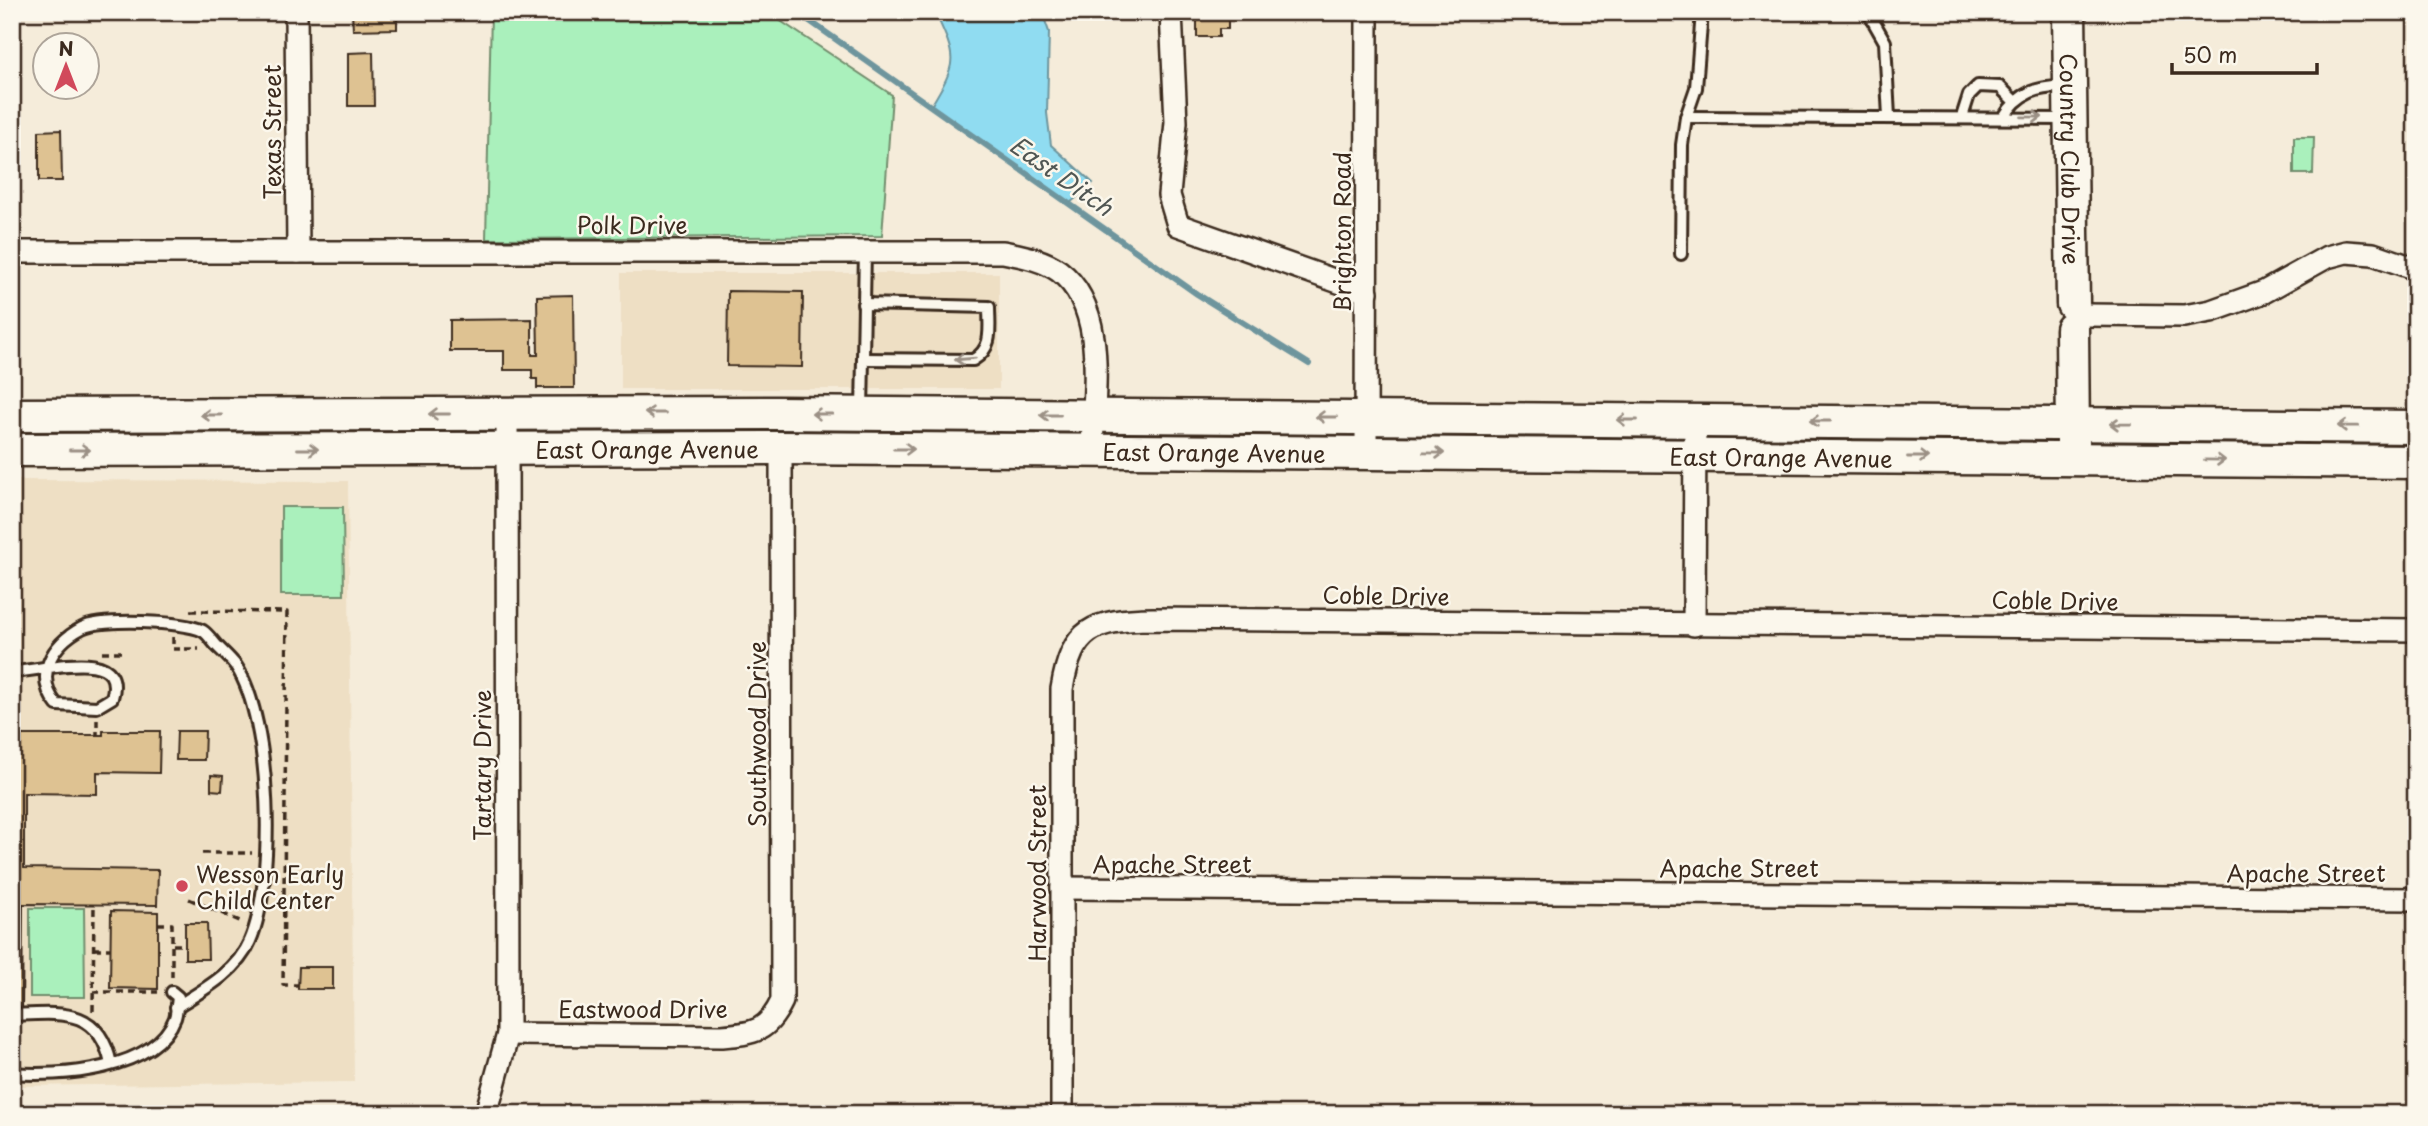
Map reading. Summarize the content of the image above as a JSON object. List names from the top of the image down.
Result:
{
  "streets": {
    "street": [
      "Texas Street",
      "Country Club Drive",
      "Polk Drive",
      "Brighton Road",
      "East Orange Avenue",
      "Coble Drive",
      "Southwood Drive",
      "Tartary Drive",
      "Apache Street",
      "Harwood Street",
      "Eastwood Drive"
    ]
  },
  "crossings": [
    ["Texas Street", "Polk Drive"],
    ["Country Club Drive", "East Orange Avenue"],
    ["Polk Drive", "East Orange Avenue"],
    ["Brighton Road", "East Orange Avenue"],
    ["East Orange Avenue", "Southwood Drive"],
    ["East Orange Avenue", "Tartary Drive"],
    ["Coble Drive", "Harwood Street"],
    ["Southwood Drive", "Eastwood Drive"],
    ["Tartary Drive", "Eastwood Drive"],
    ["Apache Street", "Harwood Street"]
  ],
  "water": ["East Ditch"],
  "places": ["Wesson Early Child Center"],
  "scale_bar": "50 m",
  "north": "top"
}
